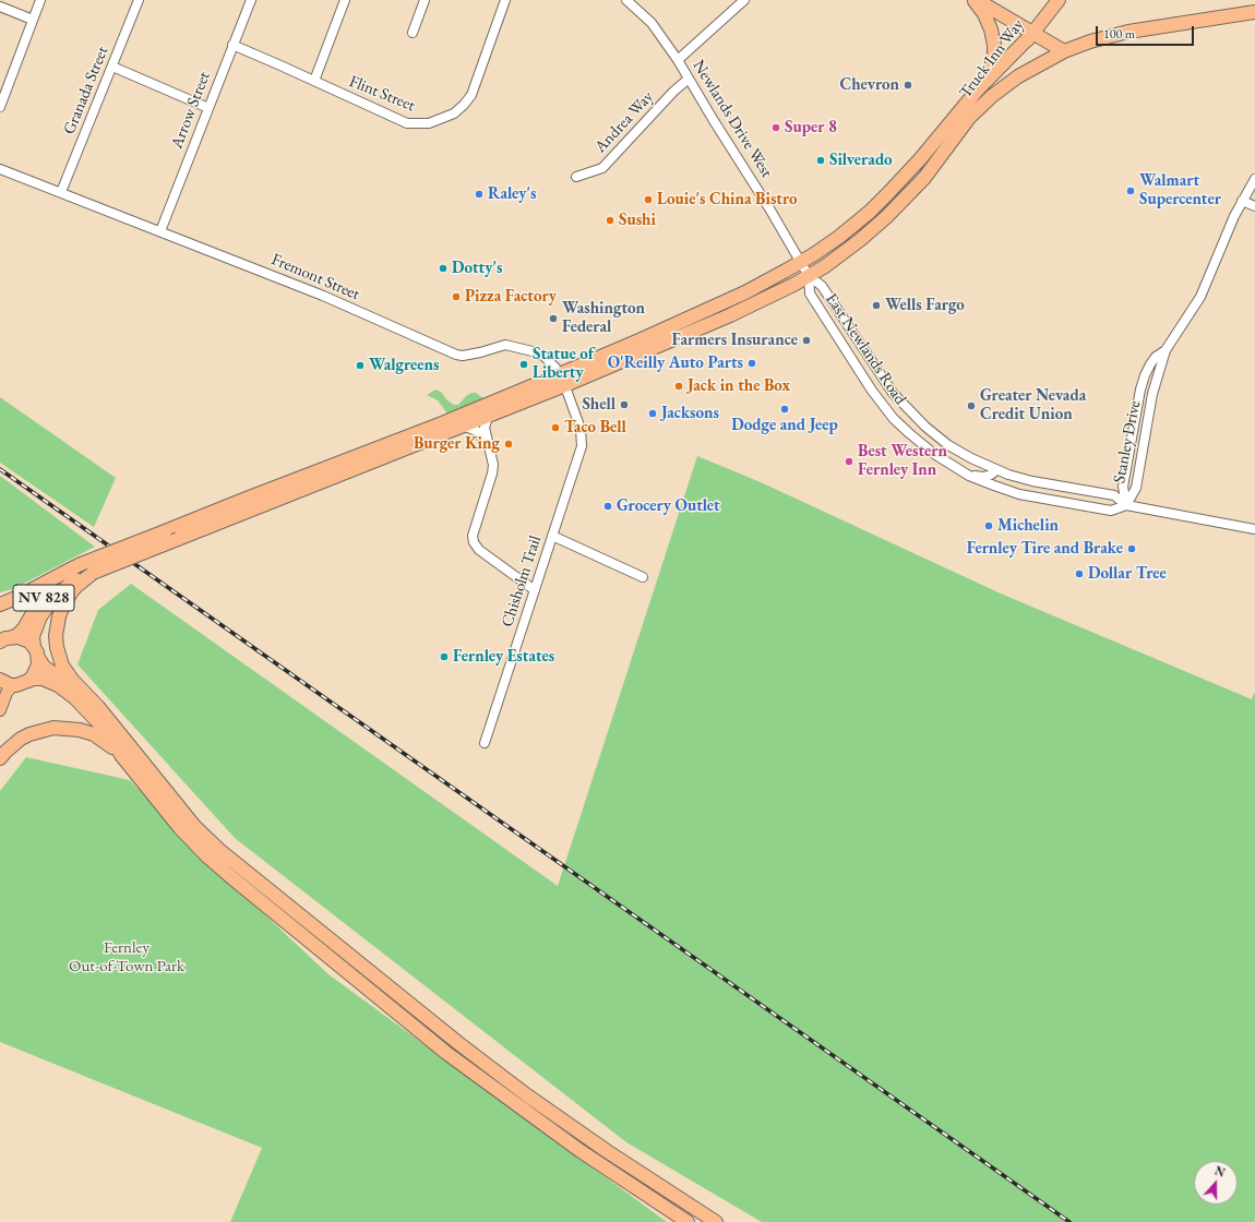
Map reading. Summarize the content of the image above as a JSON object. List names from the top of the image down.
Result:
{
  "streets": {
    "highway": ["Truck Inn Way", "NV 828"],
    "street": [
      "Granada Street",
      "Flint Street",
      "Arrow Street",
      "Newlands Drive West",
      "Andrea Way",
      "Fremont Street",
      "East Newlands Road",
      "Stanley Drive",
      "Chisholm Trail"
    ]
  },
  "crossings": [
    ["Granada Street", "Fremont Street"],
    ["Flint Street", "Arrow Street"],
    ["Arrow Street", "Fremont Street"],
    ["Newlands Drive West", "Andrea Way"],
    ["Newlands Drive West", "East Newlands Road"],
    ["Fremont Street", "Chisholm Trail"],
    ["East Newlands Road", "Stanley Drive"]
  ],
  "parks": ["Fernley Out-of-Town Park"],
  "places": [
    "Chevron",
    "Super 8",
    "Silverado",
    "Walmart Supercenter",
    "Raley's",
    "Louie's China Bistro",
    "Sushi",
    "Dotty's",
    "Pizza Factory",
    "Wells Fargo",
    "Washington Federal",
    "Farmers Insurance",
    "O'Reilly Auto Parts",
    "Statue of Liberty",
    "Walgreens",
    "Jack in the Box",
    "Shell",
    "Greater Nevada Credit Union",
    "Dodge and Jeep",
    "Jacksons",
    "Taco Bell",
    "Burger King",
    "Best Western Fernley Inn",
    "Grocery Outlet",
    "Michelin",
    "Fernley Tire and Brake",
    "Dollar Tree",
    "Fernley Estates"
  ],
  "scale_bar": "100 m",
  "north": "top"
}
